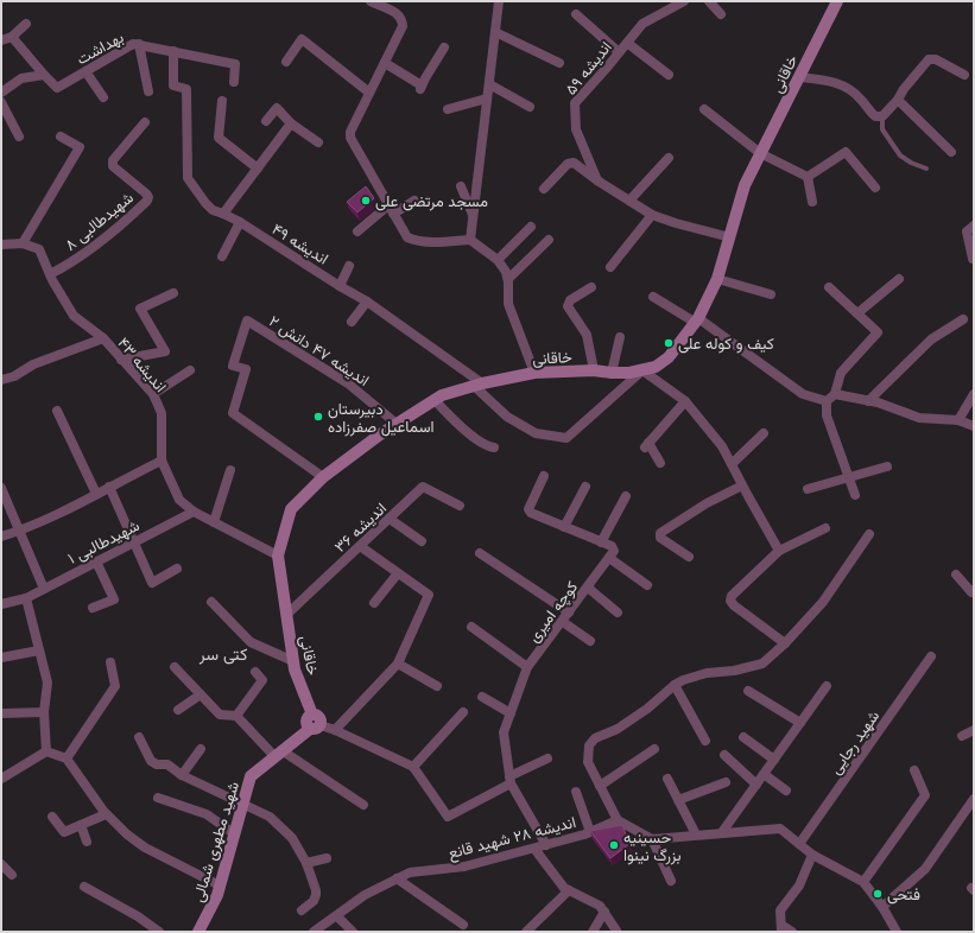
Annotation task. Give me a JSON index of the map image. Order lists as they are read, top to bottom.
{
  "streets": {
    "main road": ["خاقانی", "شهید مطهری شمالی"],
    "street": [
      "بهداشت",
      "اندیشه ۵۹",
      "شهیدطالبی ۸",
      "اندیشه ۴۹",
      "اندیشه ۴۷ دانش ۲",
      "اندیشه ۴۳",
      "اندیشه ۳۶",
      "شهیدطالبی ۱",
      "کوچه امیری",
      "شهید رجایی",
      "اندیشه ۲۸ شهید قانع"
    ]
  },
  "crossings": [
    ["بهداشت", "اندیشه ۴۹"],
    ["خاقانی", "اندیشه ۴۹"],
    ["خاقانی", "اندیشه ۴۷ دانش ۲"],
    ["خاقانی", "اندیشه ۴۳"],
    ["خاقانی", "اندیشه ۳۶"],
    ["خاقانی", "شهید مطهری شمالی"],
    ["شهیدطالبی ۸", "اندیشه ۴۳"],
    ["اندیشه ۴۳", "شهیدطالبی ۱"]
  ],
  "districts": ["کتی سر"],
  "places": [
    "مسجد مرتضی علی",
    "کیف و کوله علی",
    "دبیرستان اسماعیل صفرزاده",
    "حسینیه بزرگ نینوا",
    "فتحی"
  ]
}
